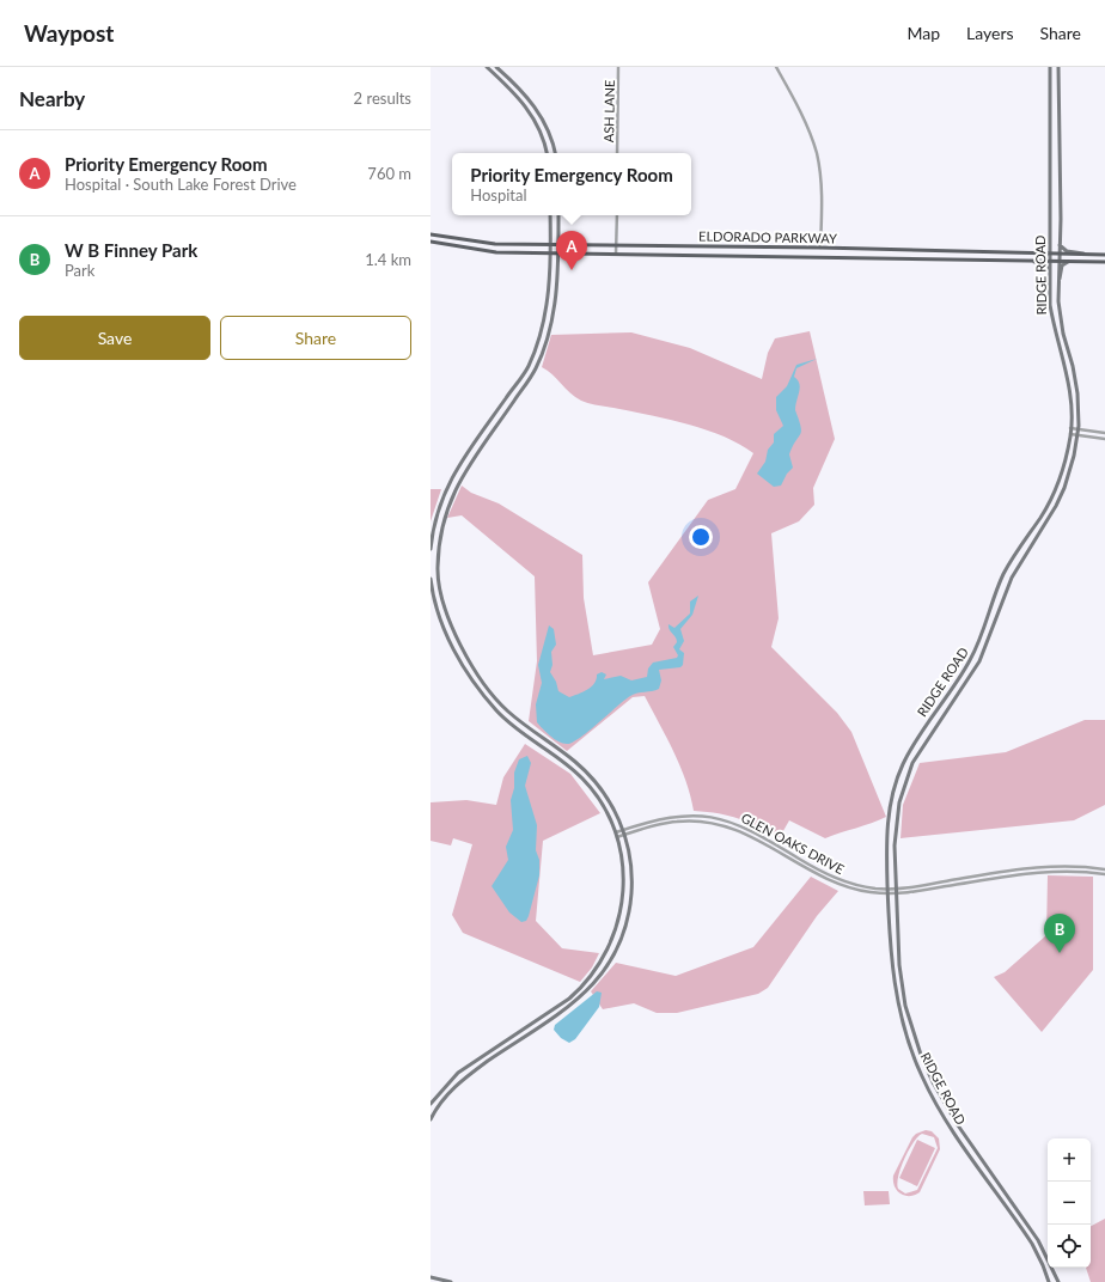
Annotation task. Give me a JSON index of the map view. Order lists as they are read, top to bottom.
{
  "streets": {
    "main road": ["ELDORADO PARKWAY", "RIDGE ROAD"],
    "street": ["ASH LANE", "GLEN OAKS DRIVE"]
  },
  "crossings": [
    ["ELDORADO PARKWAY", "RIDGE ROAD"],
    ["RIDGE ROAD", "GLEN OAKS DRIVE"]
  ],
  "page": {
    "header": "Waypost",
    "nav": ["Map", "Layers", "Share"],
    "heading": ["Nearby", "2 results"],
    "list": [
      {
        "mark": "A",
        "name": "Priority Emergency Room",
        "note": "Hospital · South Lake Forest Drive",
        "value": "760 m"
      },
      {
        "mark": "B",
        "name": "W B Finney Park",
        "note": "Park",
        "value": "1.4 km"
      }
    ],
    "popup": ["Priority Emergency Room", "Hospital"],
    "pins": ["A", "B"],
    "buttons": ["Save", "Share"],
    "map_buttons": ["+", "−"]
  }
}
